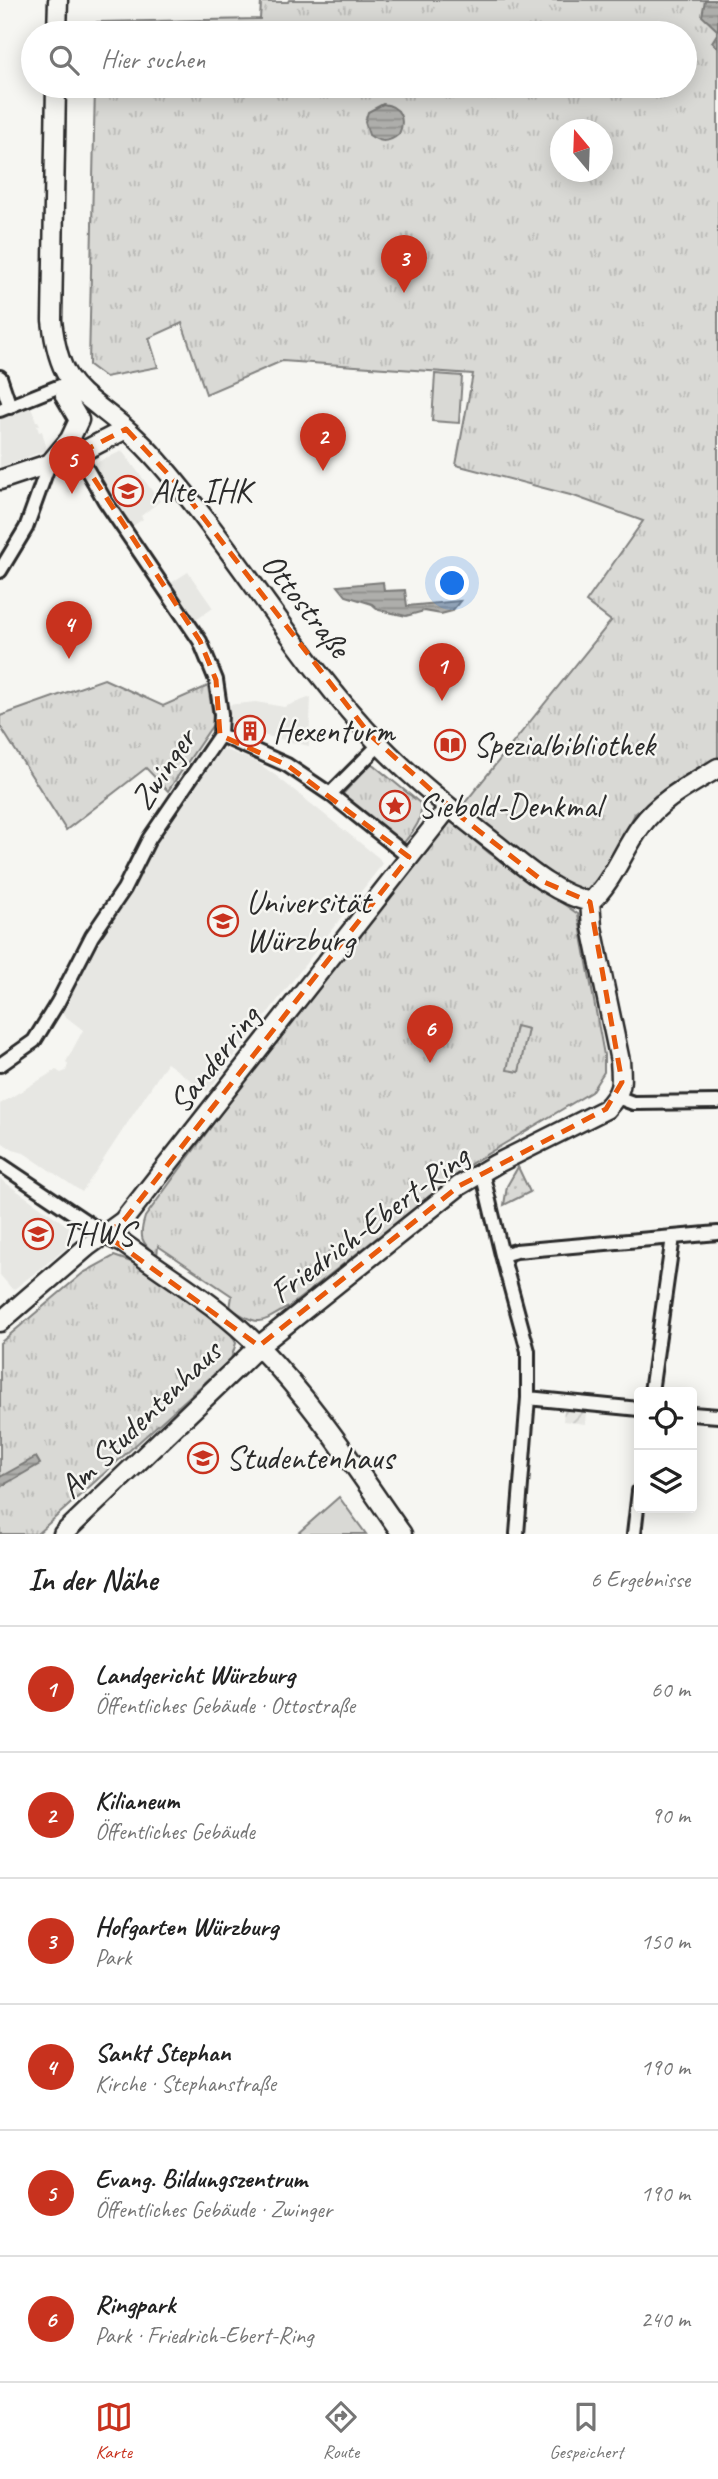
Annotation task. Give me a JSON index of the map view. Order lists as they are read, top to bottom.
{
  "streets": {
    "street": [
      "Ottostraße",
      "Zwinger",
      "Sanderring",
      "Friedrich-Ebert-Ring",
      "Am Studentenhaus"
    ]
  },
  "crossings": [
    ["Ottostraße", "Sanderring"],
    ["Friedrich-Ebert-Ring", "Am Studentenhaus"]
  ],
  "places": {
    "school or university": [
      "Alte IHK",
      "Universität Würzburg",
      "THWS",
      "Studentenhaus"
    ],
    "building": ["Hexenturm"],
    "library": ["Spezialbibliothek"],
    "place": ["Siebold-Denkmal"]
  },
  "north": "top",
  "page": {
    "search": "Hier suchen",
    "pins": [
      "3",
      "2",
      "5",
      "4",
      "1",
      "6"
    ],
    "heading": ["In der Nähe", "6 Ergebnisse"],
    "list": [
      {
        "mark": "1",
        "name": "Landgericht Würzburg",
        "note": "Öffentliches Gebäude · Ottostraße",
        "value": "60 m"
      },
      {
        "mark": "2",
        "name": "Kilianeum",
        "note": "Öffentliches Gebäude",
        "value": "90 m"
      },
      {
        "mark": "3",
        "name": "Hofgarten Würzburg",
        "note": "Park",
        "value": "150 m"
      },
      {
        "mark": "4",
        "name": "Sankt Stephan",
        "note": "Kirche · Stephanstraße",
        "value": "190 m"
      },
      {
        "mark": "5",
        "name": "Evang. Bildungszentrum",
        "note": "Öffentliches Gebäude · Zwinger",
        "value": "190 m"
      },
      {
        "mark": "6",
        "name": "Ringpark",
        "note": "Park · Friedrich-Ebert-Ring",
        "value": "240 m"
      }
    ],
    "nav": ["Karte", "Route", "Gespeichert"]
  }
}
